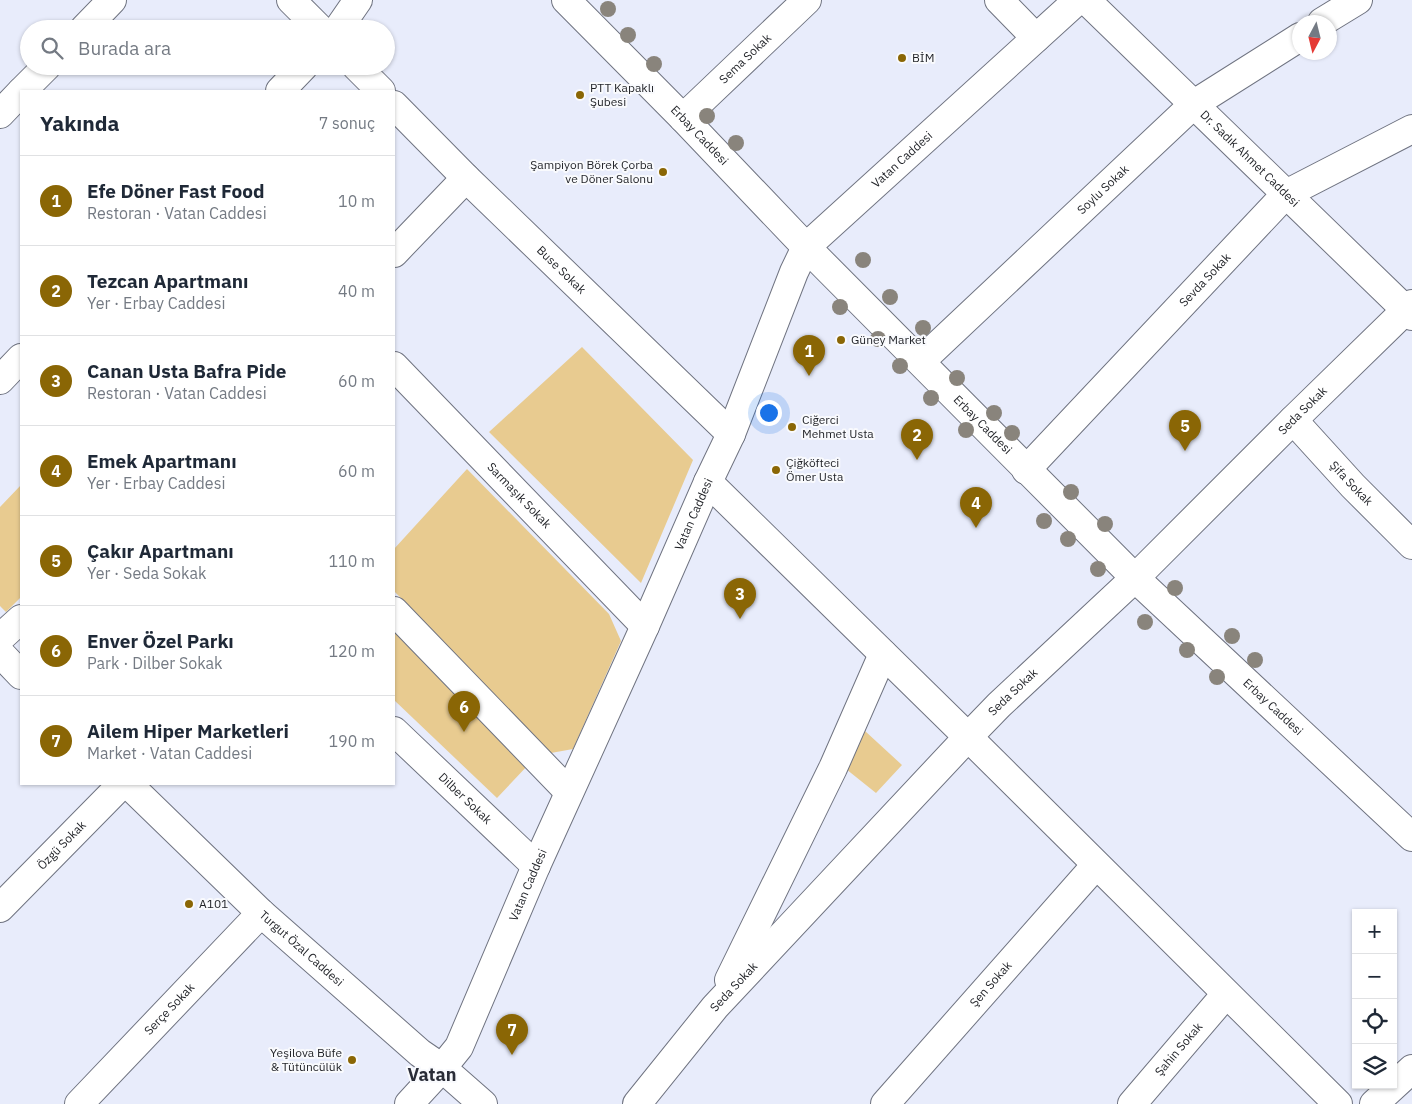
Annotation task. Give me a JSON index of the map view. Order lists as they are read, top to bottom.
{
  "streets": {
    "street": [
      "Sema Sokak",
      "Erbay Caddesi",
      "Dr. Sadık Ahmet Caddesi",
      "Vatan Caddesi",
      "Soylu Sokak",
      "Buse Sokak",
      "Sevda Sokak",
      "Seda Sokak",
      "Şifa Sokak",
      "Sarmaşık Sokak",
      "Dilber Sokak",
      "Özgü Sokak",
      "Turgut Özal Caddesi",
      "Şen Sokak",
      "Serçe Sokak",
      "Şahin Sokak"
    ]
  },
  "crossings": [
    ["Sema Sokak", "Erbay Caddesi"],
    ["Erbay Caddesi", "Vatan Caddesi"],
    ["Erbay Caddesi", "Soylu Sokak"],
    ["Erbay Caddesi", "Sevda Sokak"],
    ["Erbay Caddesi", "Seda Sokak"],
    ["Dr. Sadık Ahmet Caddesi", "Soylu Sokak"],
    ["Dr. Sadık Ahmet Caddesi", "Sevda Sokak"],
    ["Dr. Sadık Ahmet Caddesi", "Seda Sokak"],
    ["Vatan Caddesi", "Buse Sokak"],
    ["Vatan Caddesi", "Sarmaşık Sokak"],
    ["Vatan Caddesi", "Dilber Sokak"],
    ["Vatan Caddesi", "Turgut Özal Caddesi"],
    ["Seda Sokak", "Şifa Sokak"],
    ["Turgut Özal Caddesi", "Serçe Sokak"]
  ],
  "districts": ["Vatan"],
  "places": [
    "BİM",
    "PTT Kapaklı Şubesi",
    "Şampiyon Börek Çorba ve Döner Salonu",
    "Güney Market",
    "Ciğerci Mehmet Usta",
    "Çiğköfteci Ömer Usta",
    "A101",
    "Yeşilova Büfe & Tütüncülük"
  ],
  "north": "bottom",
  "page": {
    "search": "Burada ara",
    "heading": ["Yakında", "7 sonuç"],
    "list": [
      {
        "mark": "1",
        "name": "Efe Döner Fast Food",
        "note": "Restoran · Vatan Caddesi",
        "value": "10 m"
      },
      {
        "mark": "2",
        "name": "Tezcan Apartmanı",
        "note": "Yer · Erbay Caddesi",
        "value": "40 m"
      },
      {
        "mark": "3",
        "name": "Canan Usta Bafra Pide",
        "note": "Restoran · Vatan Caddesi",
        "value": "60 m"
      },
      {
        "mark": "4",
        "name": "Emek Apartmanı",
        "note": "Yer · Erbay Caddesi",
        "value": "60 m"
      },
      {
        "mark": "5",
        "name": "Çakır Apartmanı",
        "note": "Yer · Seda Sokak",
        "value": "110 m"
      },
      {
        "mark": "6",
        "name": "Enver Özel Parkı",
        "note": "Park · Dilber Sokak",
        "value": "120 m"
      },
      {
        "mark": "7",
        "name": "Ailem Hiper Marketleri",
        "note": "Market · Vatan Caddesi",
        "value": "190 m"
      }
    ],
    "pins": [
      "1",
      "5",
      "2",
      "4",
      "3",
      "6",
      "7"
    ],
    "map_buttons": ["+", "−"]
  }
}
